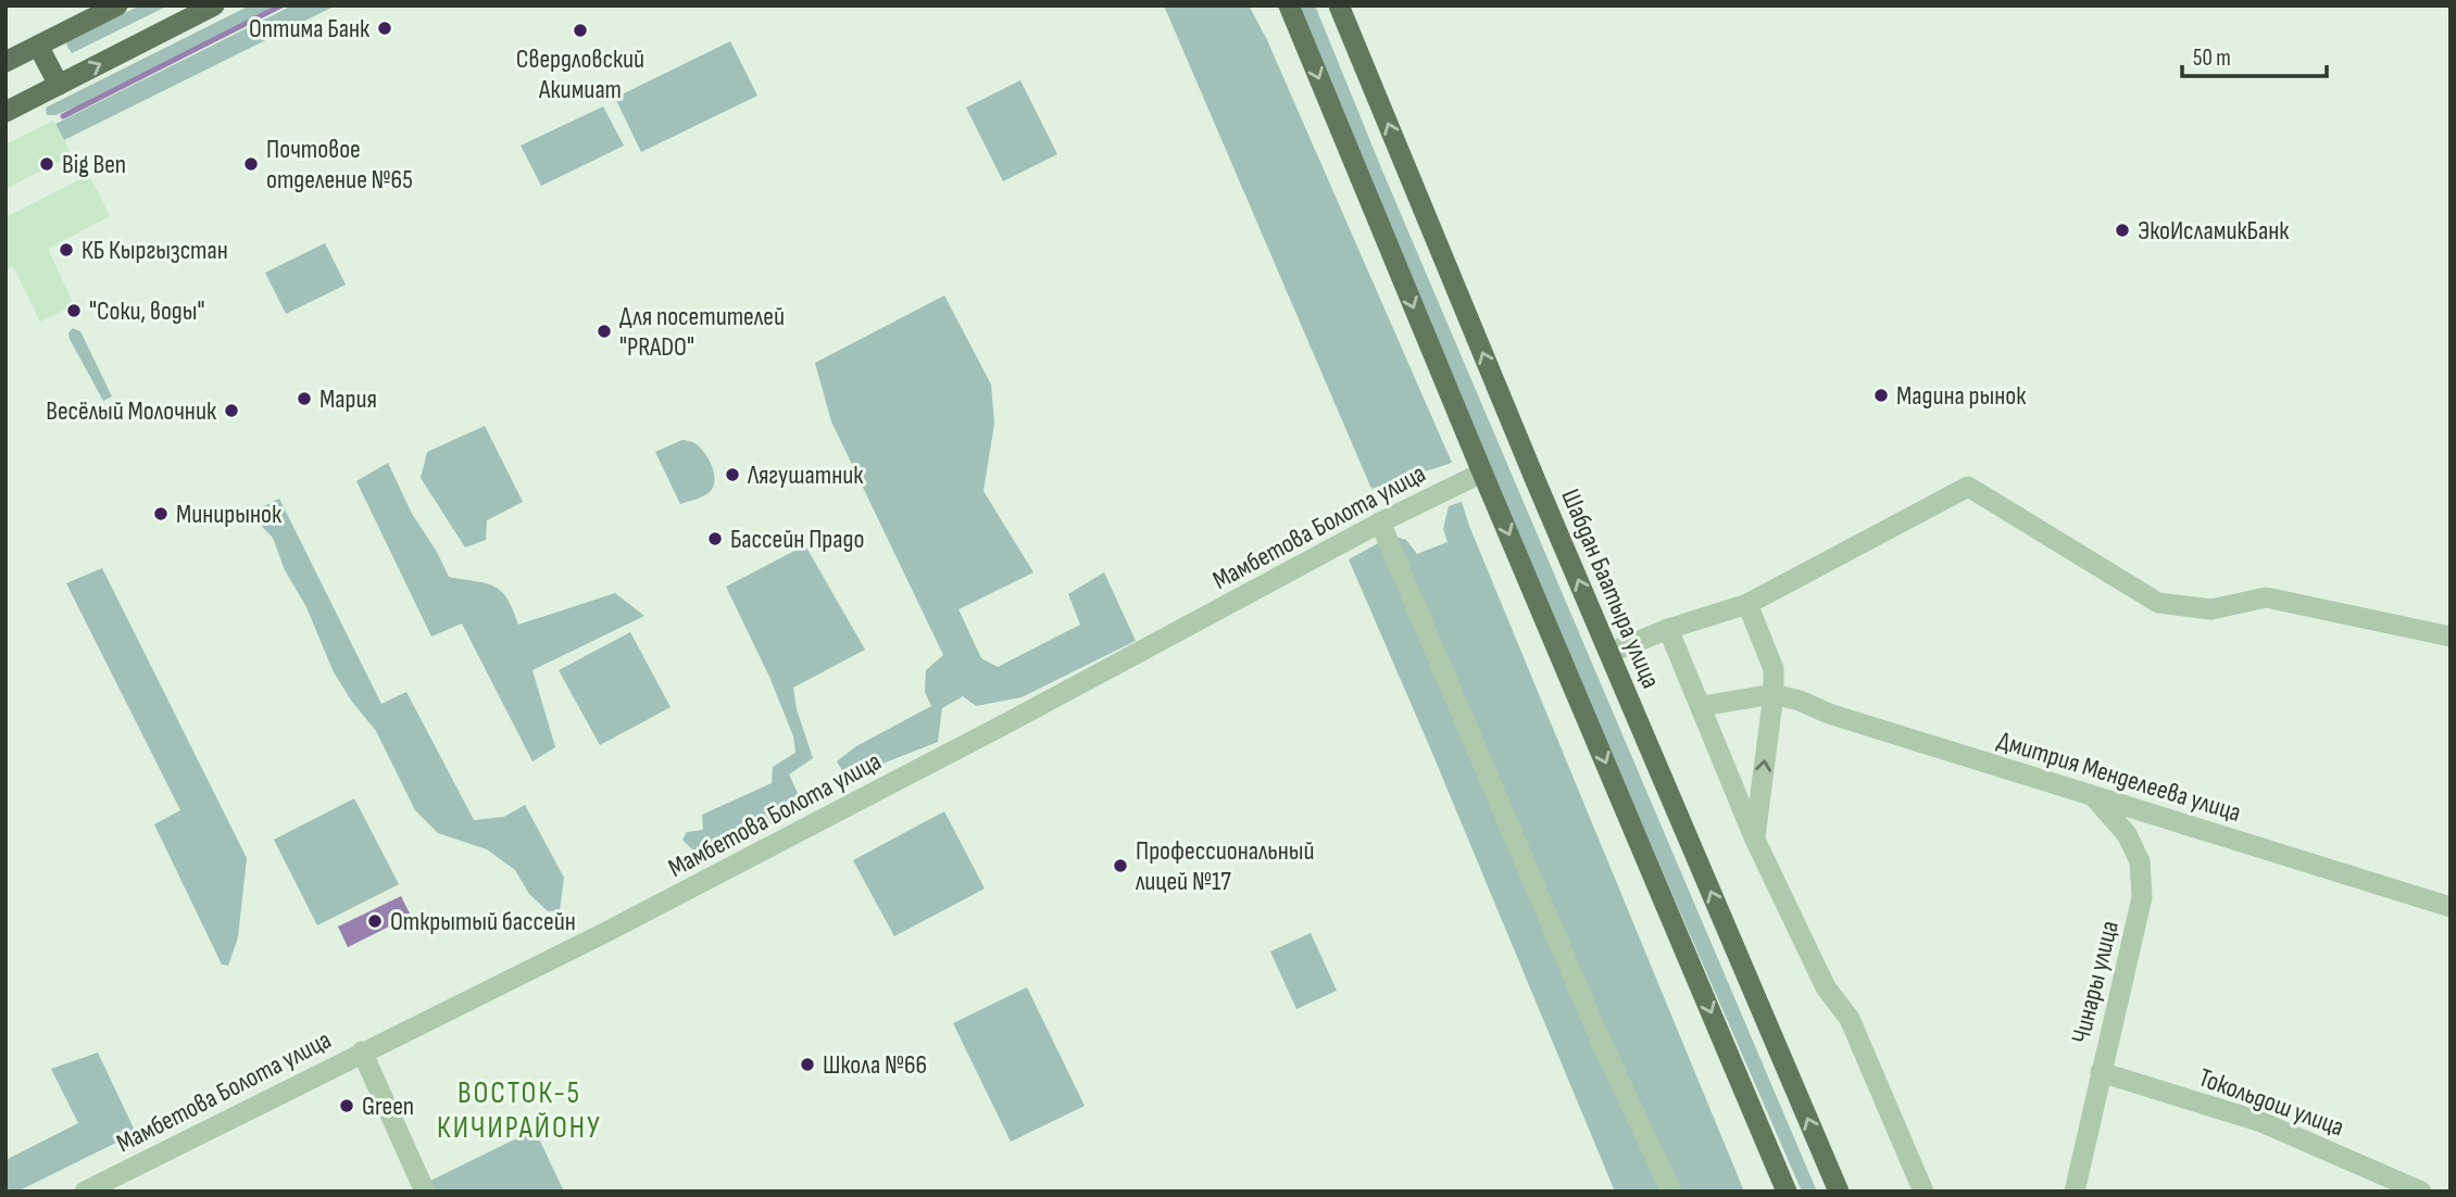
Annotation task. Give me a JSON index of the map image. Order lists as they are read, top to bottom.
{
  "streets": {
    "main road": ["Шабдан Баатыра улица"],
    "street": [
      "Мамбетова Болота улица",
      "Дмитрия Менделеева улица",
      "Чинары улица",
      "Токольдош улица"
    ]
  },
  "crossings": [
    ["Дмитрия Менделеева улица", "Чинары улица"],
    ["Чинары улица", "Токольдош улица"]
  ],
  "districts": ["ВОСТОК-5 КИЧИРАЙОНУ"],
  "places": [
    "Оптима Банк",
    "Свердловский Акимиат",
    "Big Ben",
    "Почтовое отделение №65",
    "ЭкоИсламикБанк",
    "КБ Кыргызстан",
    "\"Соки, воды\"",
    "Для посетителей \"PRADO\"",
    "Мадина рынок",
    "Мария",
    "Весёлый Молочник",
    "Лягушатник",
    "Минирынок",
    "Бассейн Прадо",
    "Профессиональный лицей №17",
    "Открытый бассейн",
    "Школа №66",
    "Green"
  ],
  "scale_bar": "50 m"
}
